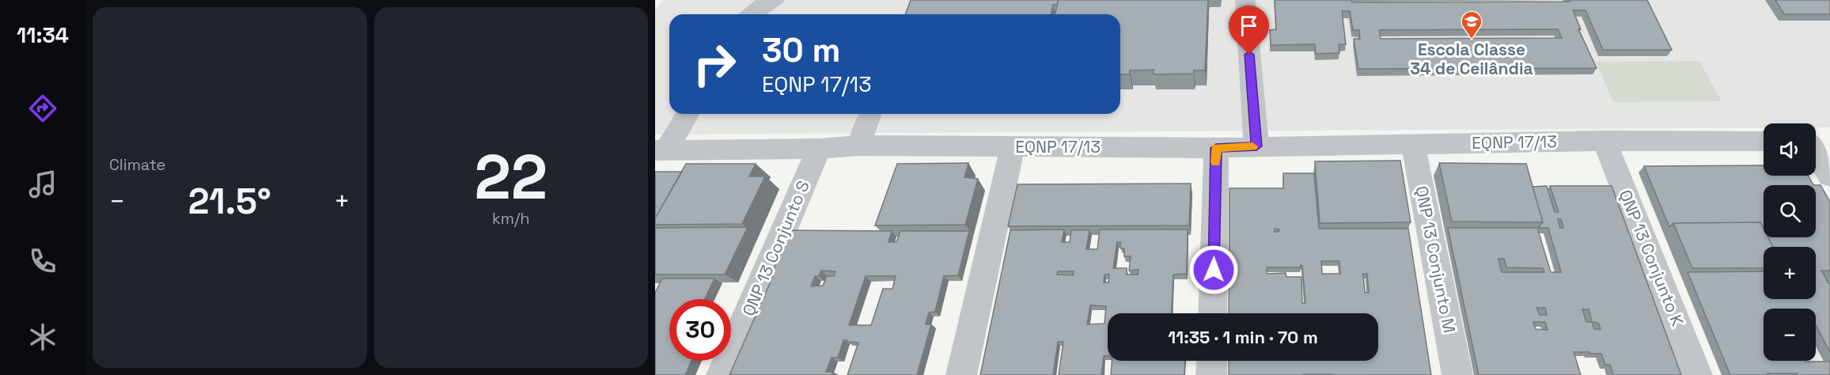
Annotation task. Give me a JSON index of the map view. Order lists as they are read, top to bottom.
{
  "streets": {
    "street": [
      "EQNP 17/13",
      "QNP 13 Conjunto S",
      "QNP 13 Conjunto K",
      "QNP 13 Conjunto M"
    ]
  },
  "crossings": [
    ["EQNP 17/13", "QNP 13 Conjunto S"],
    ["EQNP 17/13", "QNP 13 Conjunto K"],
    ["EQNP 17/13", "QNP 13 Conjunto M"]
  ],
  "places": {
    "school or university": ["Escola Classe 34 de Ceilândia"]
  },
  "page": {
    "tabs": "11:34",
    "tile": [
      "Climate",
      ["22", "km/h"]
    ],
    "turn": ["30 m", "EQNP 17/13"],
    "map_buttons": ["+", "−"],
    "heat": ["−", "21.5°", "+"],
    "limit": "30",
    "trip": "11:35 · 1 min · 70 m"
  }
}
